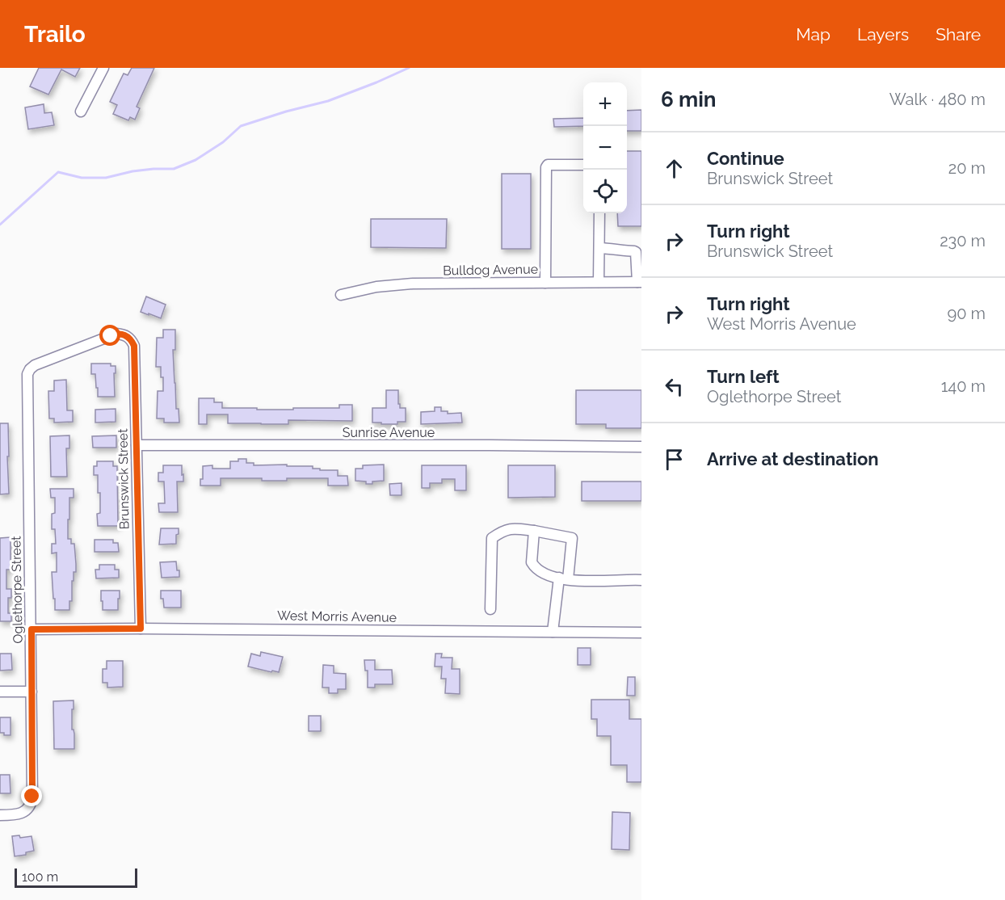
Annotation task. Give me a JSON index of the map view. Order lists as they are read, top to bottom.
{
  "streets": {
    "street": [
      "Bulldog Avenue",
      "Sunrise Avenue",
      "Brunswick Street",
      "Oglethorpe Street",
      "West Morris Avenue"
    ]
  },
  "crossings": [
    ["Sunrise Avenue", "Brunswick Street"],
    ["Brunswick Street", "Oglethorpe Street"],
    ["Brunswick Street", "West Morris Avenue"],
    ["Oglethorpe Street", "West Morris Avenue"]
  ],
  "scale_bar": "100 m",
  "page": {
    "header": "Trailo",
    "nav": ["Map", "Layers", "Share"],
    "heading": ["6 min", "Walk · 480 m"],
    "map_buttons": ["+", "−"],
    "list": [
      ["Continue", "Brunswick Street", "20 m"],
      ["Turn right", "Brunswick Street", "230 m"],
      ["Turn right", "West Morris Avenue", "90 m"],
      ["Turn left", "Oglethorpe Street", "140 m"],
      "Arrive at destination"
    ],
    "scale": "100 m"
  }
}
